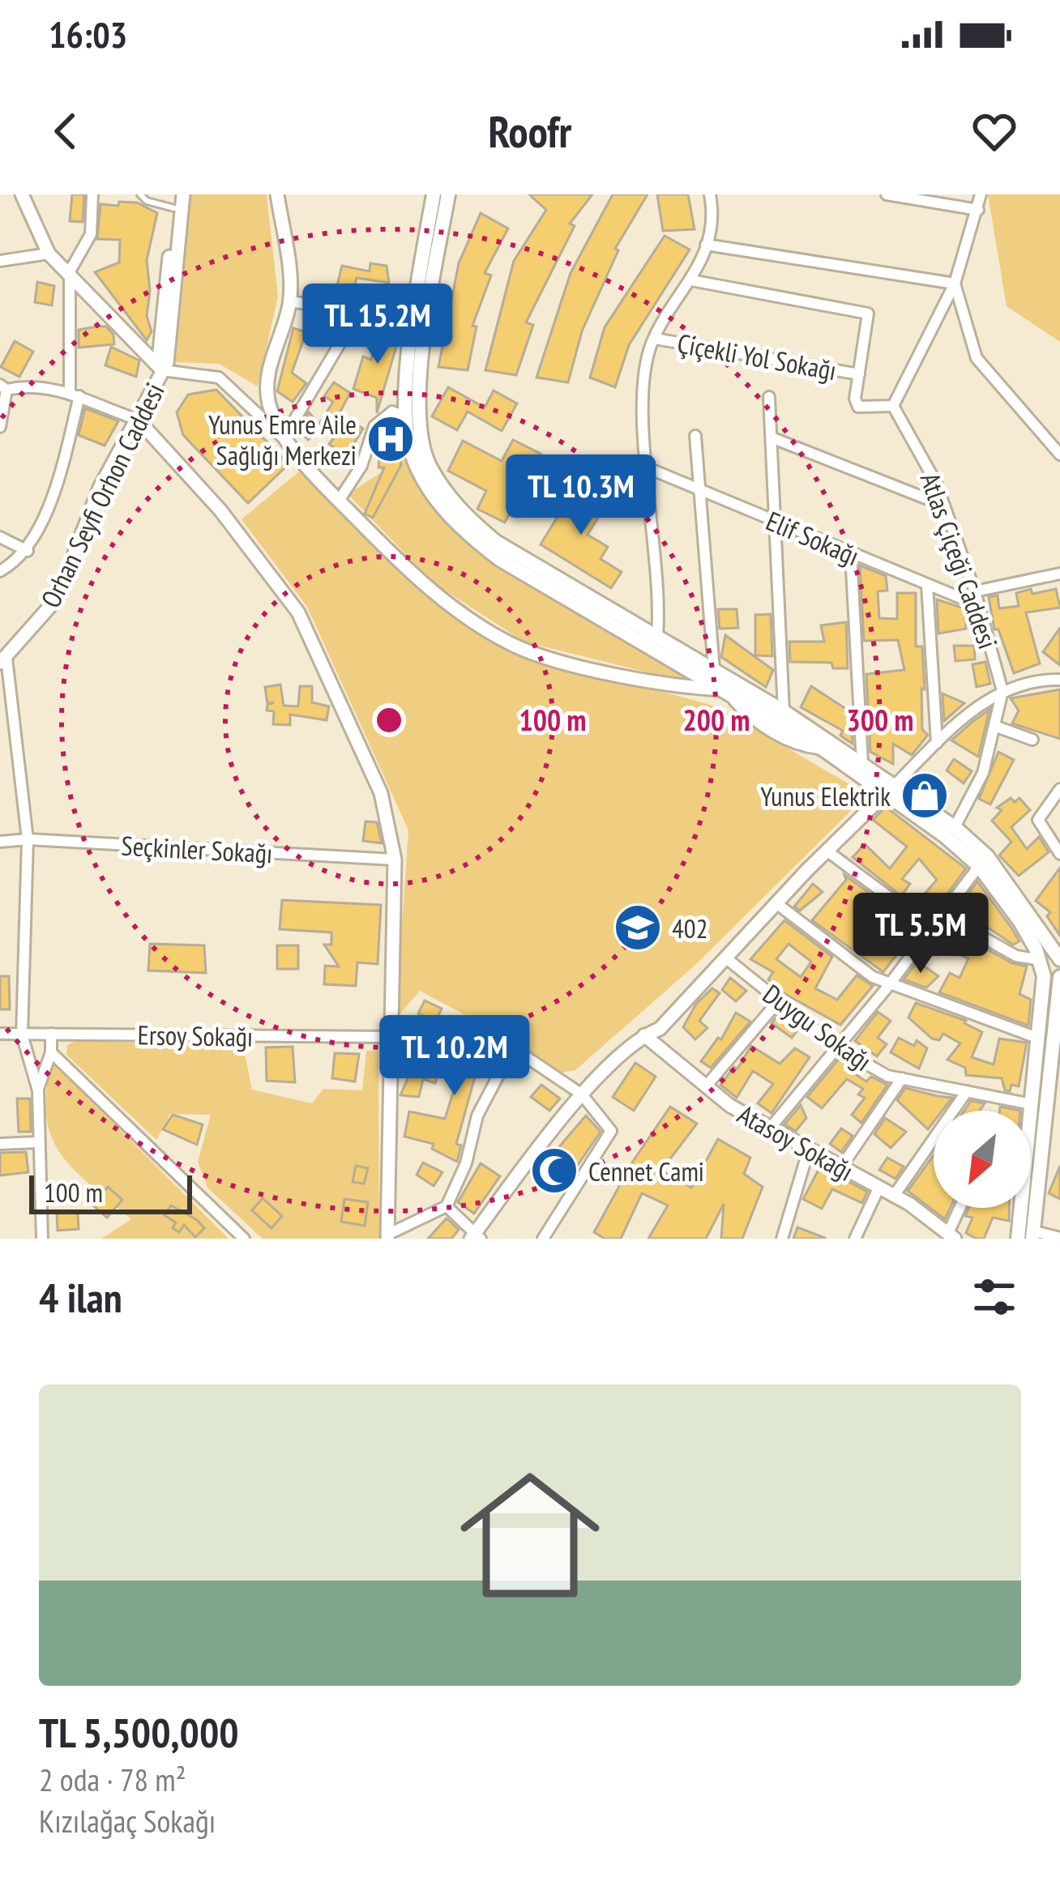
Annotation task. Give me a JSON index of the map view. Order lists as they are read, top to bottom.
{
  "streets": {
    "street": [
      "Çiçekli Yol Sokağı",
      "Orhan Seyfi Orhon Caddesi",
      "Elif Sokağı",
      "Atlas Çiçeği Caddesi",
      "Seçkinler Sokağı",
      "Duygu Sokağı",
      "Ersoy Sokağı",
      "Atasoy Sokağı"
    ]
  },
  "crossings": [
    ["Elif Sokağı", "Atlas Çiçeği Caddesi"]
  ],
  "places": {
    "hospital": ["Yunus Emre Aile Sağlığı Merkezi"],
    "shop": ["Yunus Elektrik"],
    "school or university": ["402"],
    "mosque": ["Cennet Cami"]
  },
  "scale_bar": "100 m",
  "north": "bottom left",
  "page": {
    "status": "16:03",
    "header": "Roofr",
    "price": [
      "TL 15.2M",
      "TL 10.3M",
      "TL 5.5M",
      "TL 10.2M"
    ],
    "scale": "100 m",
    "heading": "4 ilan",
    "list": [
      {
        "name": "TL 5,500,000",
        "note": "2 oda · 78 m² · Kızılağaç Sokağı"
      }
    ]
  },
  "rings": ["100 m", "200 m", "300 m"]
}
